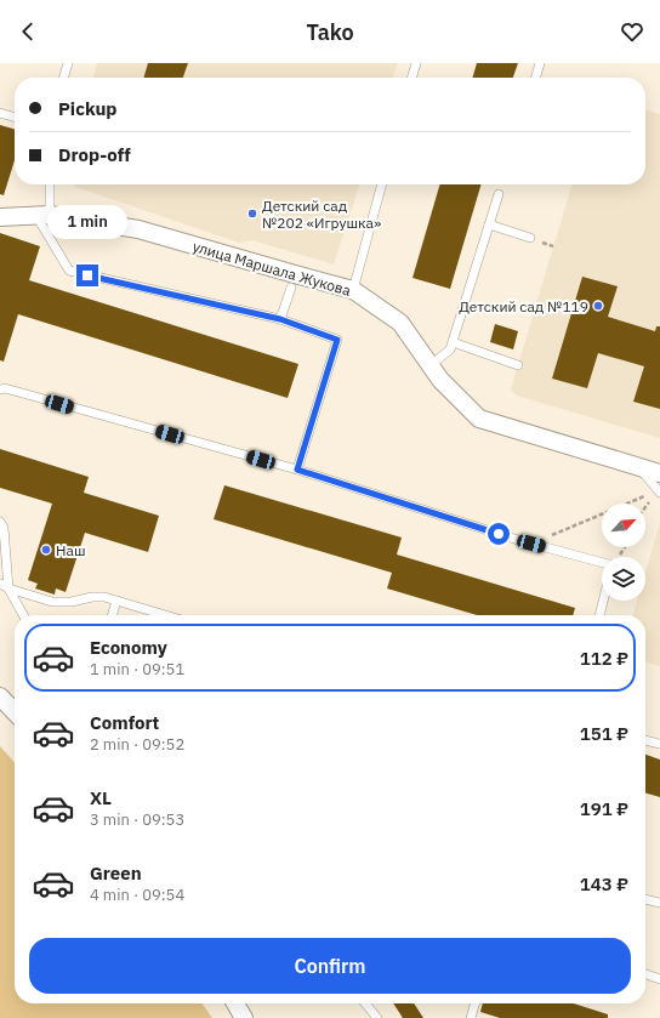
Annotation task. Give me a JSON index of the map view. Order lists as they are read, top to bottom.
{
  "streets": {
    "street": ["улица Маршала Жукова"]
  },
  "places": ["Детский сад №202 «Игрушка»", "Детский сад №119", "Наш"],
  "north": "top right",
  "page": {
    "header": "Tako",
    "banner": ["Pickup", "Drop-off"],
    "bubble": "1 min",
    "list": [
      {
        "name": "Economy",
        "note": "1 min · 09:51",
        "value": "112 ₽"
      },
      {
        "name": "Comfort",
        "note": "2 min · 09:52",
        "value": "151 ₽"
      },
      {
        "name": "XL",
        "note": "3 min · 09:53",
        "value": "191 ₽"
      },
      {
        "name": "Green",
        "note": "4 min · 09:54",
        "value": "143 ₽"
      }
    ],
    "buttons": "Confirm"
  }
}
